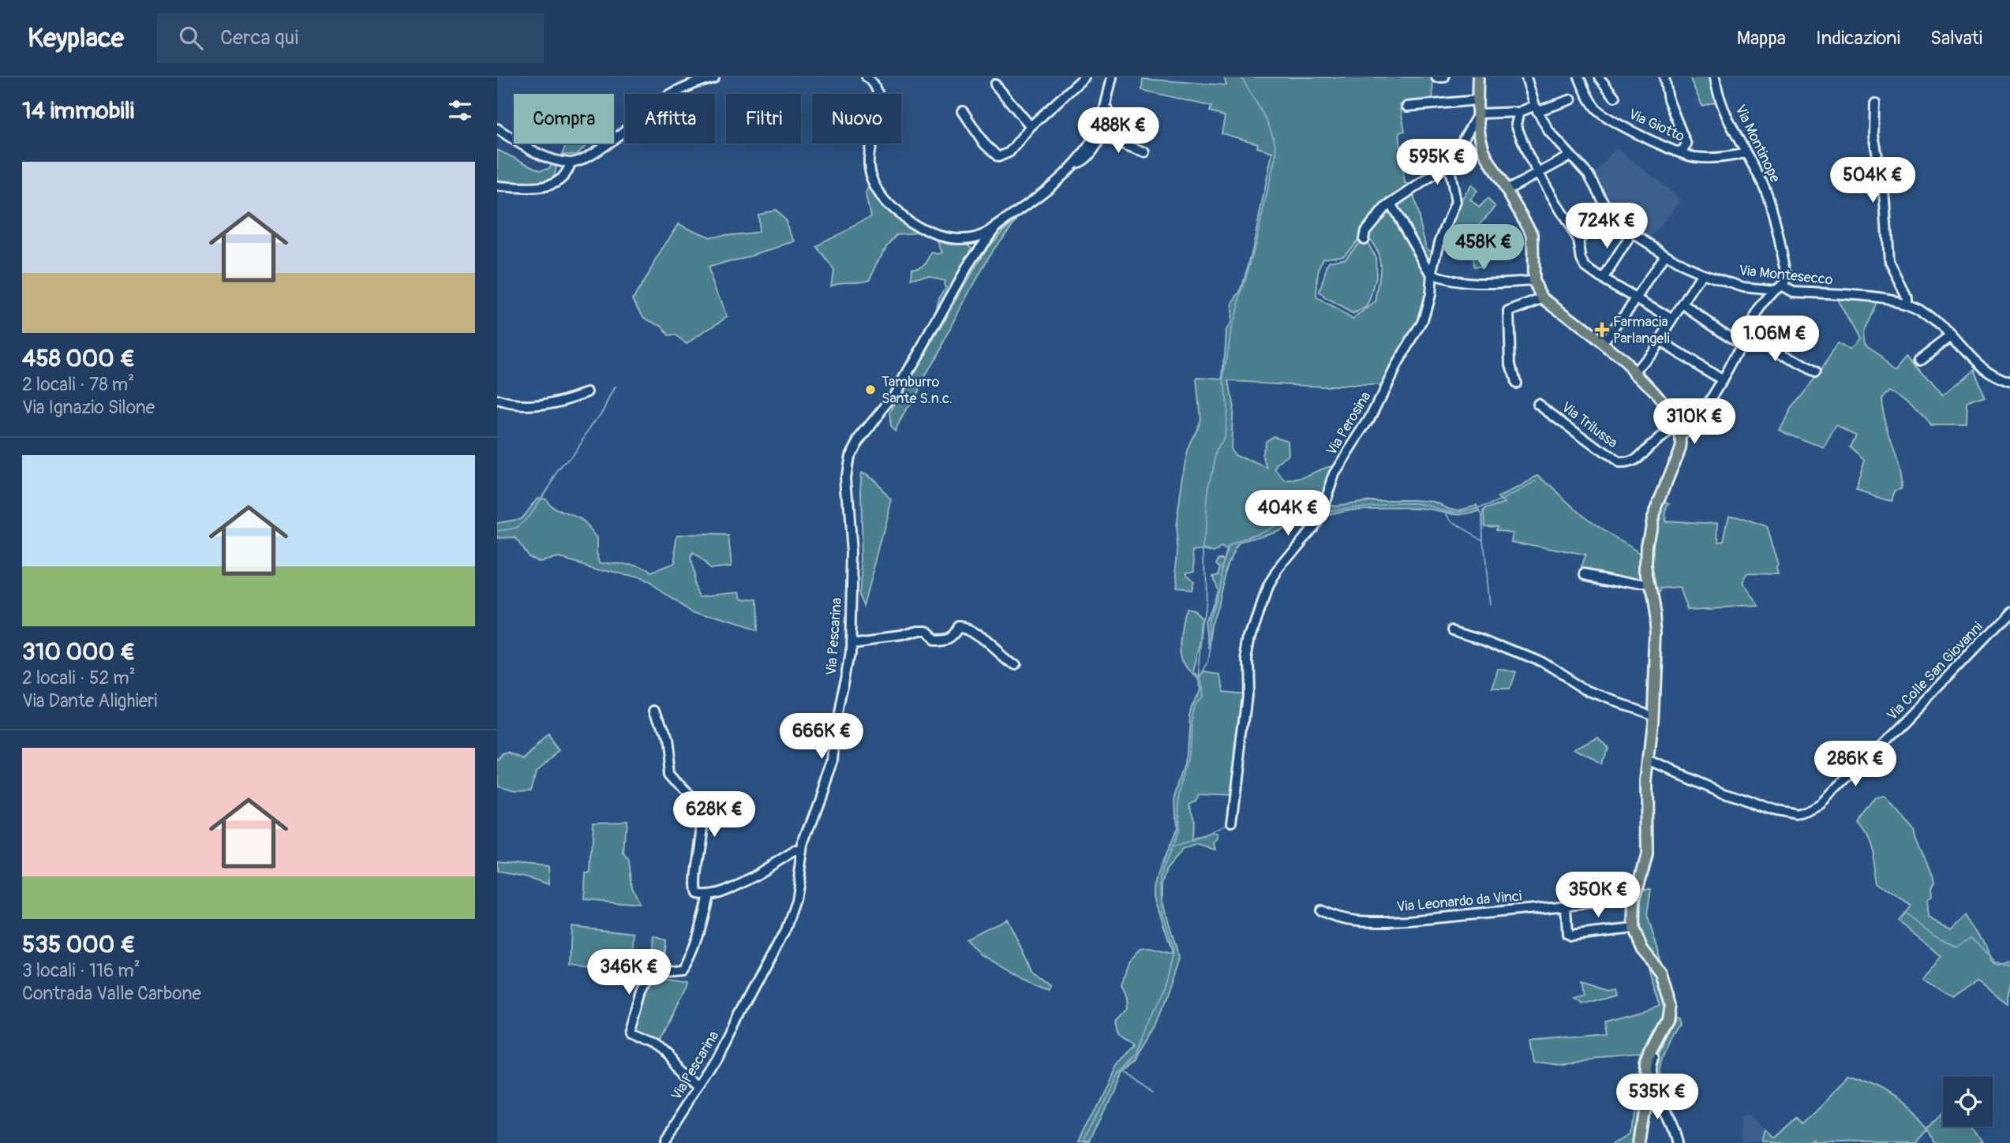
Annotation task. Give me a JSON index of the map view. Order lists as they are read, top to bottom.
{
  "streets": {
    "street": [
      "Via Giotto",
      "Via Montinope",
      "Via Montesecco",
      "Via Perosina",
      "Via Trilussa",
      "Via Pescarina",
      "Via Colle San Giovanni",
      "Via Leonardo da Vinci"
    ]
  },
  "crossings": [
    ["Via Giotto", "Via Montinope"],
    ["Via Montinope", "Via Montesecco"],
    ["Via Montinope", "Via Trilussa"],
    ["Via Montesecco", "Via Trilussa"]
  ],
  "places": {
    "health": ["Farmacia Parlangeli"],
    "other": ["Tamburro Sante S.n.c."]
  },
  "page": {
    "header": "Keyplace",
    "search": "Cerca qui",
    "nav": ["Mappa", "Indicazioni", "Salvati"],
    "heading": "14 immobili",
    "chip": [
      "Compra",
      "Affitta",
      "Filtri",
      "Nuovo"
    ],
    "price": [
      "488K €",
      "595K €",
      "504K €",
      "724K €",
      "458K €",
      "1.06M €",
      "310K €",
      "404K €",
      "666K €",
      "286K €",
      "628K €",
      "350K €",
      "346K €",
      "535K €"
    ],
    "list": [
      {
        "name": "458 000 €",
        "note": "2 locali · 78 m² · Via Ignazio Silone"
      },
      {
        "name": "310 000 €",
        "note": "2 locali · 52 m² · Via Dante Alighieri"
      },
      {
        "name": "535 000 €",
        "note": "3 locali · 116 m² · Contrada Valle Carbone"
      }
    ]
  }
}
